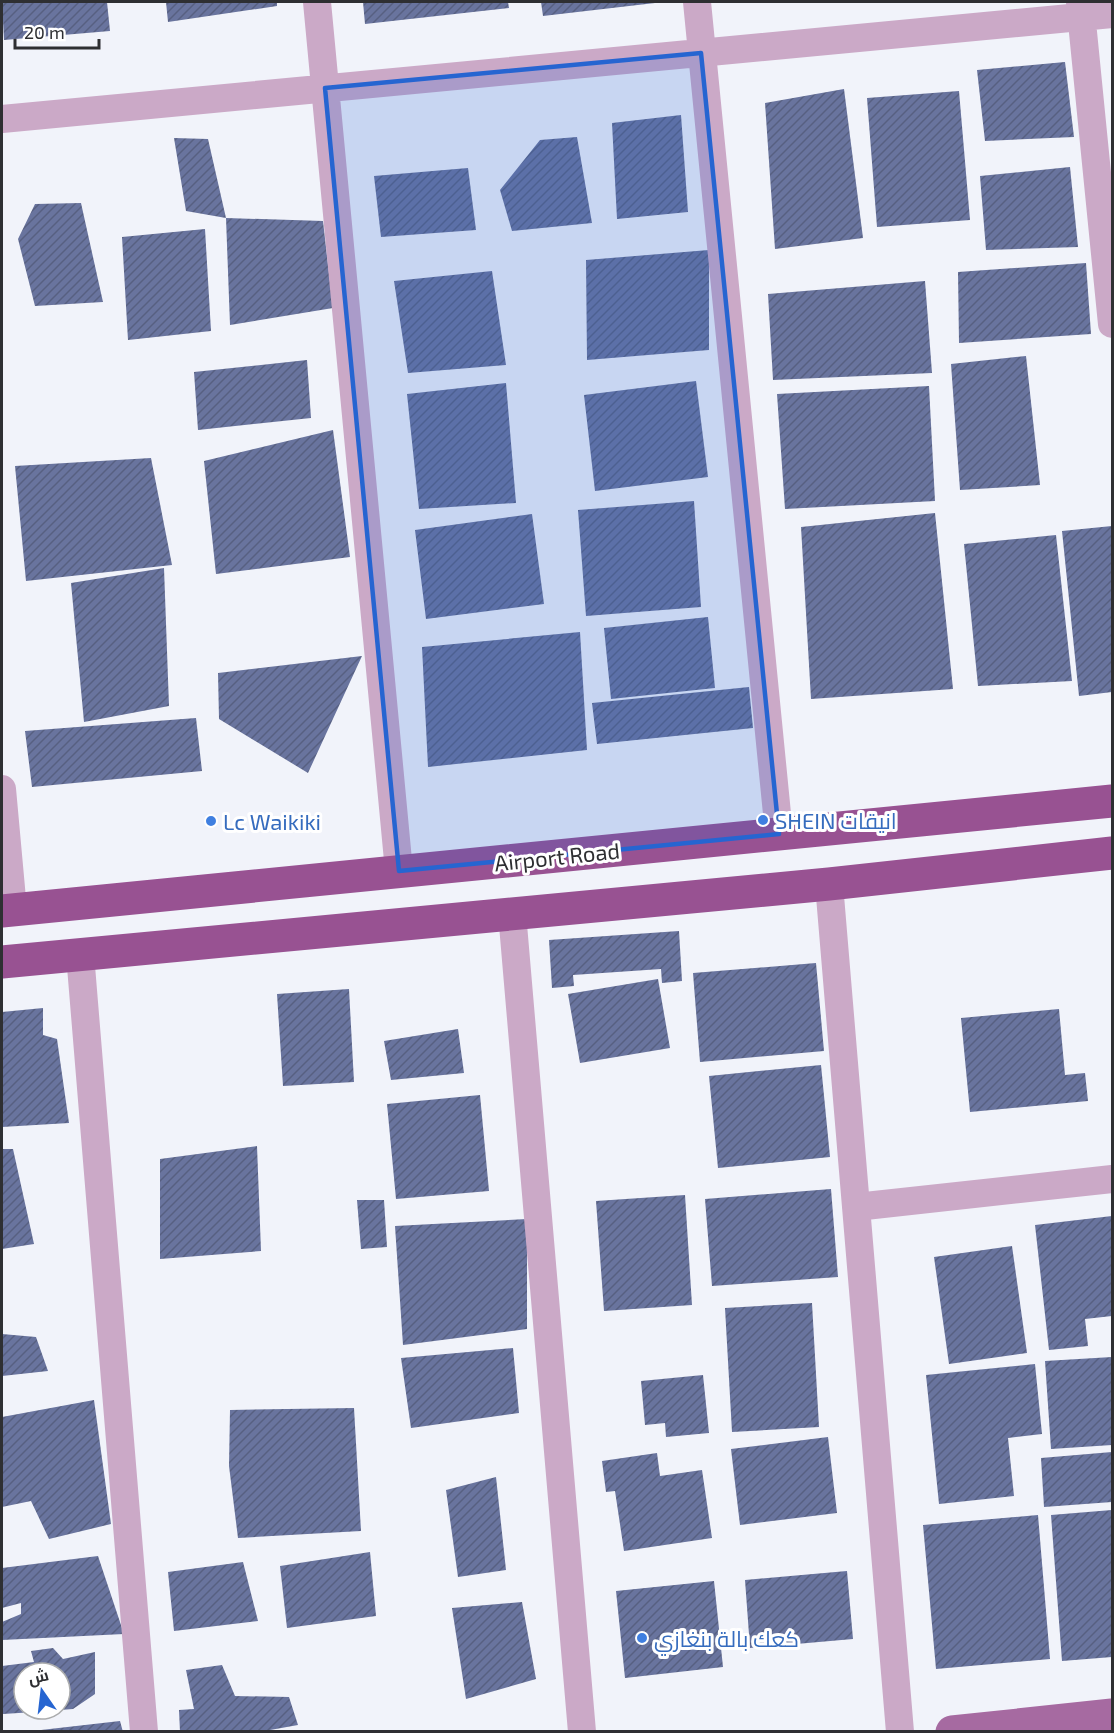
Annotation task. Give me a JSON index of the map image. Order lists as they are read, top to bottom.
{
  "streets": {
    "highway": ["Airport Road"]
  },
  "places": ["SHEIN انيقات", "Lc Waikiki", "كعك بالة بنغازي"],
  "scale_bar": "20 m",
  "north": "top"
}
